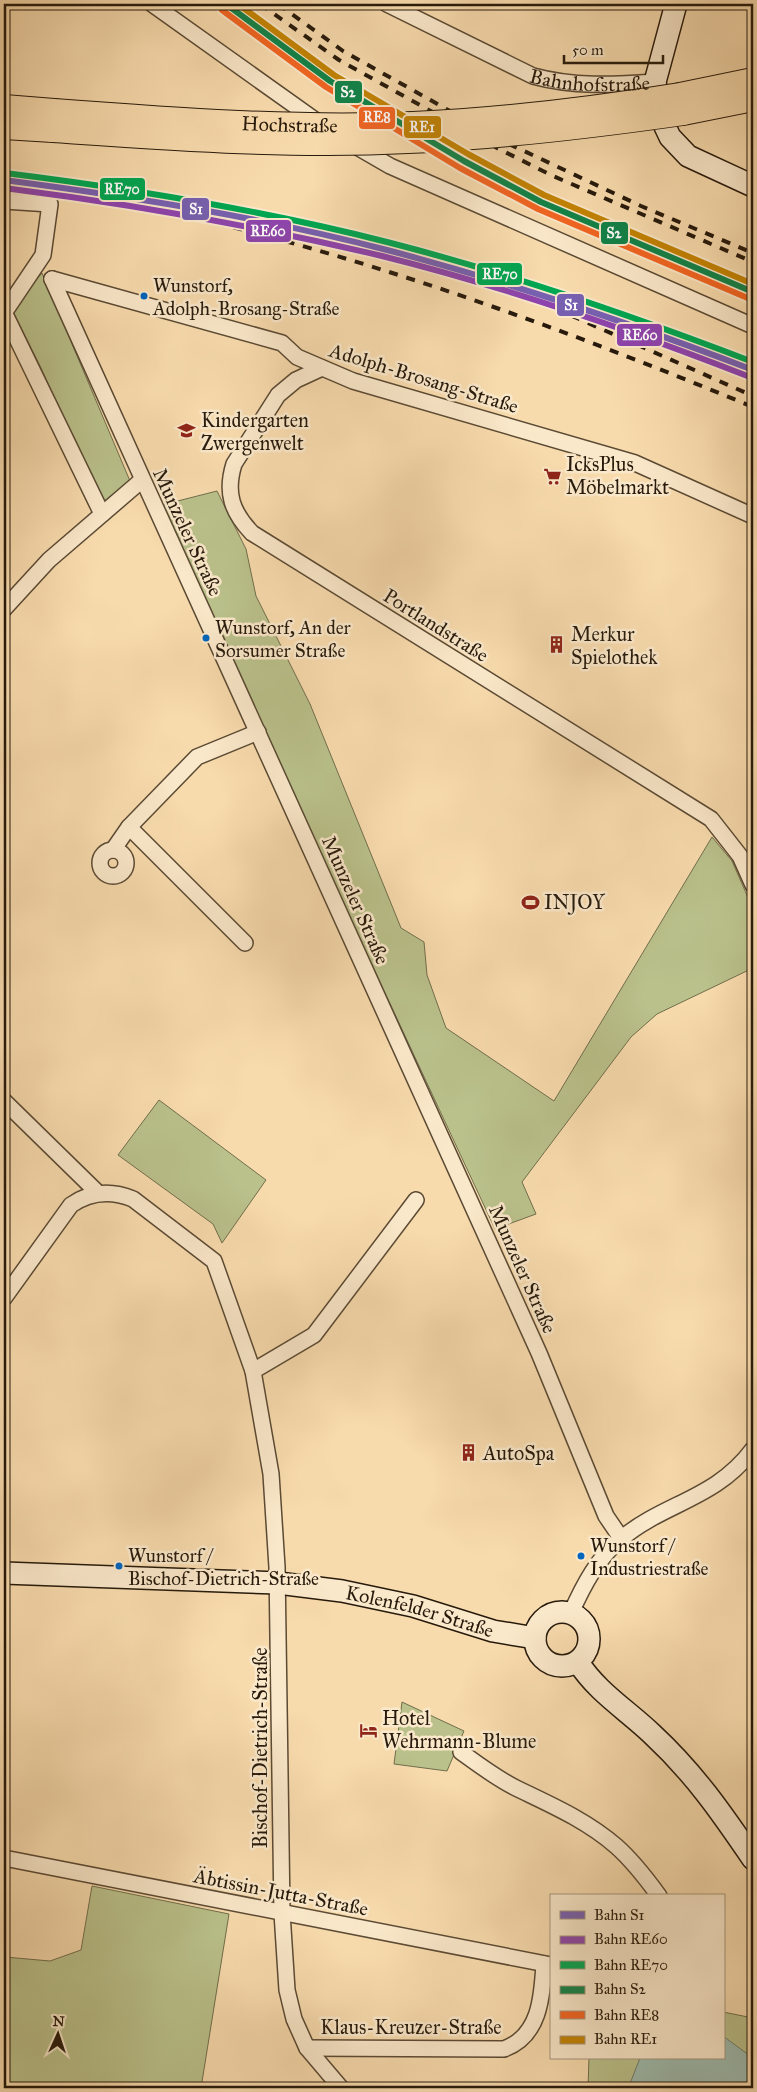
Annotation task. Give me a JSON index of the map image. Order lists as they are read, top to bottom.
{
  "streets": {
    "main road": ["Bahnhofstraße", "Hochstraße", "Kolenfelder Straße"],
    "street": [
      "Adolph-Brosang-Straße",
      "Munzeler Straße",
      "Portlandstraße",
      "Bischof-Dietrich-Straße",
      "Äbtissin-Jutta-Straße",
      "Klaus-Kreuzer-Straße"
    ]
  },
  "crossings": [
    ["Adolph-Brosang-Straße", "Munzeler Straße"],
    ["Adolph-Brosang-Straße", "Portlandstraße"],
    ["Kolenfelder Straße", "Bischof-Dietrich-Straße"],
    ["Bischof-Dietrich-Straße", "Äbtissin-Jutta-Straße"],
    ["Bischof-Dietrich-Straße", "Klaus-Kreuzer-Straße"],
    ["Äbtissin-Jutta-Straße", "Klaus-Kreuzer-Straße"]
  ],
  "places": {
    "other": [
      "Wunstorf, Adolph-Brosang-Straße",
      "Wunstorf, An der Sorsumer Straße",
      "Wunstorf / Industriestraße",
      "Wunstorf / Bischof-Dietrich-Straße"
    ],
    "school or university": ["Kindergarten Zwergenwelt"],
    "supermarket": ["IcksPlus Möbelmarkt"],
    "building": ["Merkur Spielothek", "AutoSpa"],
    "sports": ["INJOY"],
    "hotel": ["Hotel Wehrmann-Blume"]
  },
  "lines": [
    "rail line S2",
    "rail line RE1",
    "rail line RE8",
    "rail line RE70",
    "rail line S1",
    "rail line RE60"
  ],
  "legend": [
    "Bahn S1",
    "Bahn RE60",
    "Bahn RE70",
    "Bahn S2",
    "Bahn RE8",
    "Bahn RE1"
  ],
  "scale_bar": "50 m",
  "north": "top"
}
